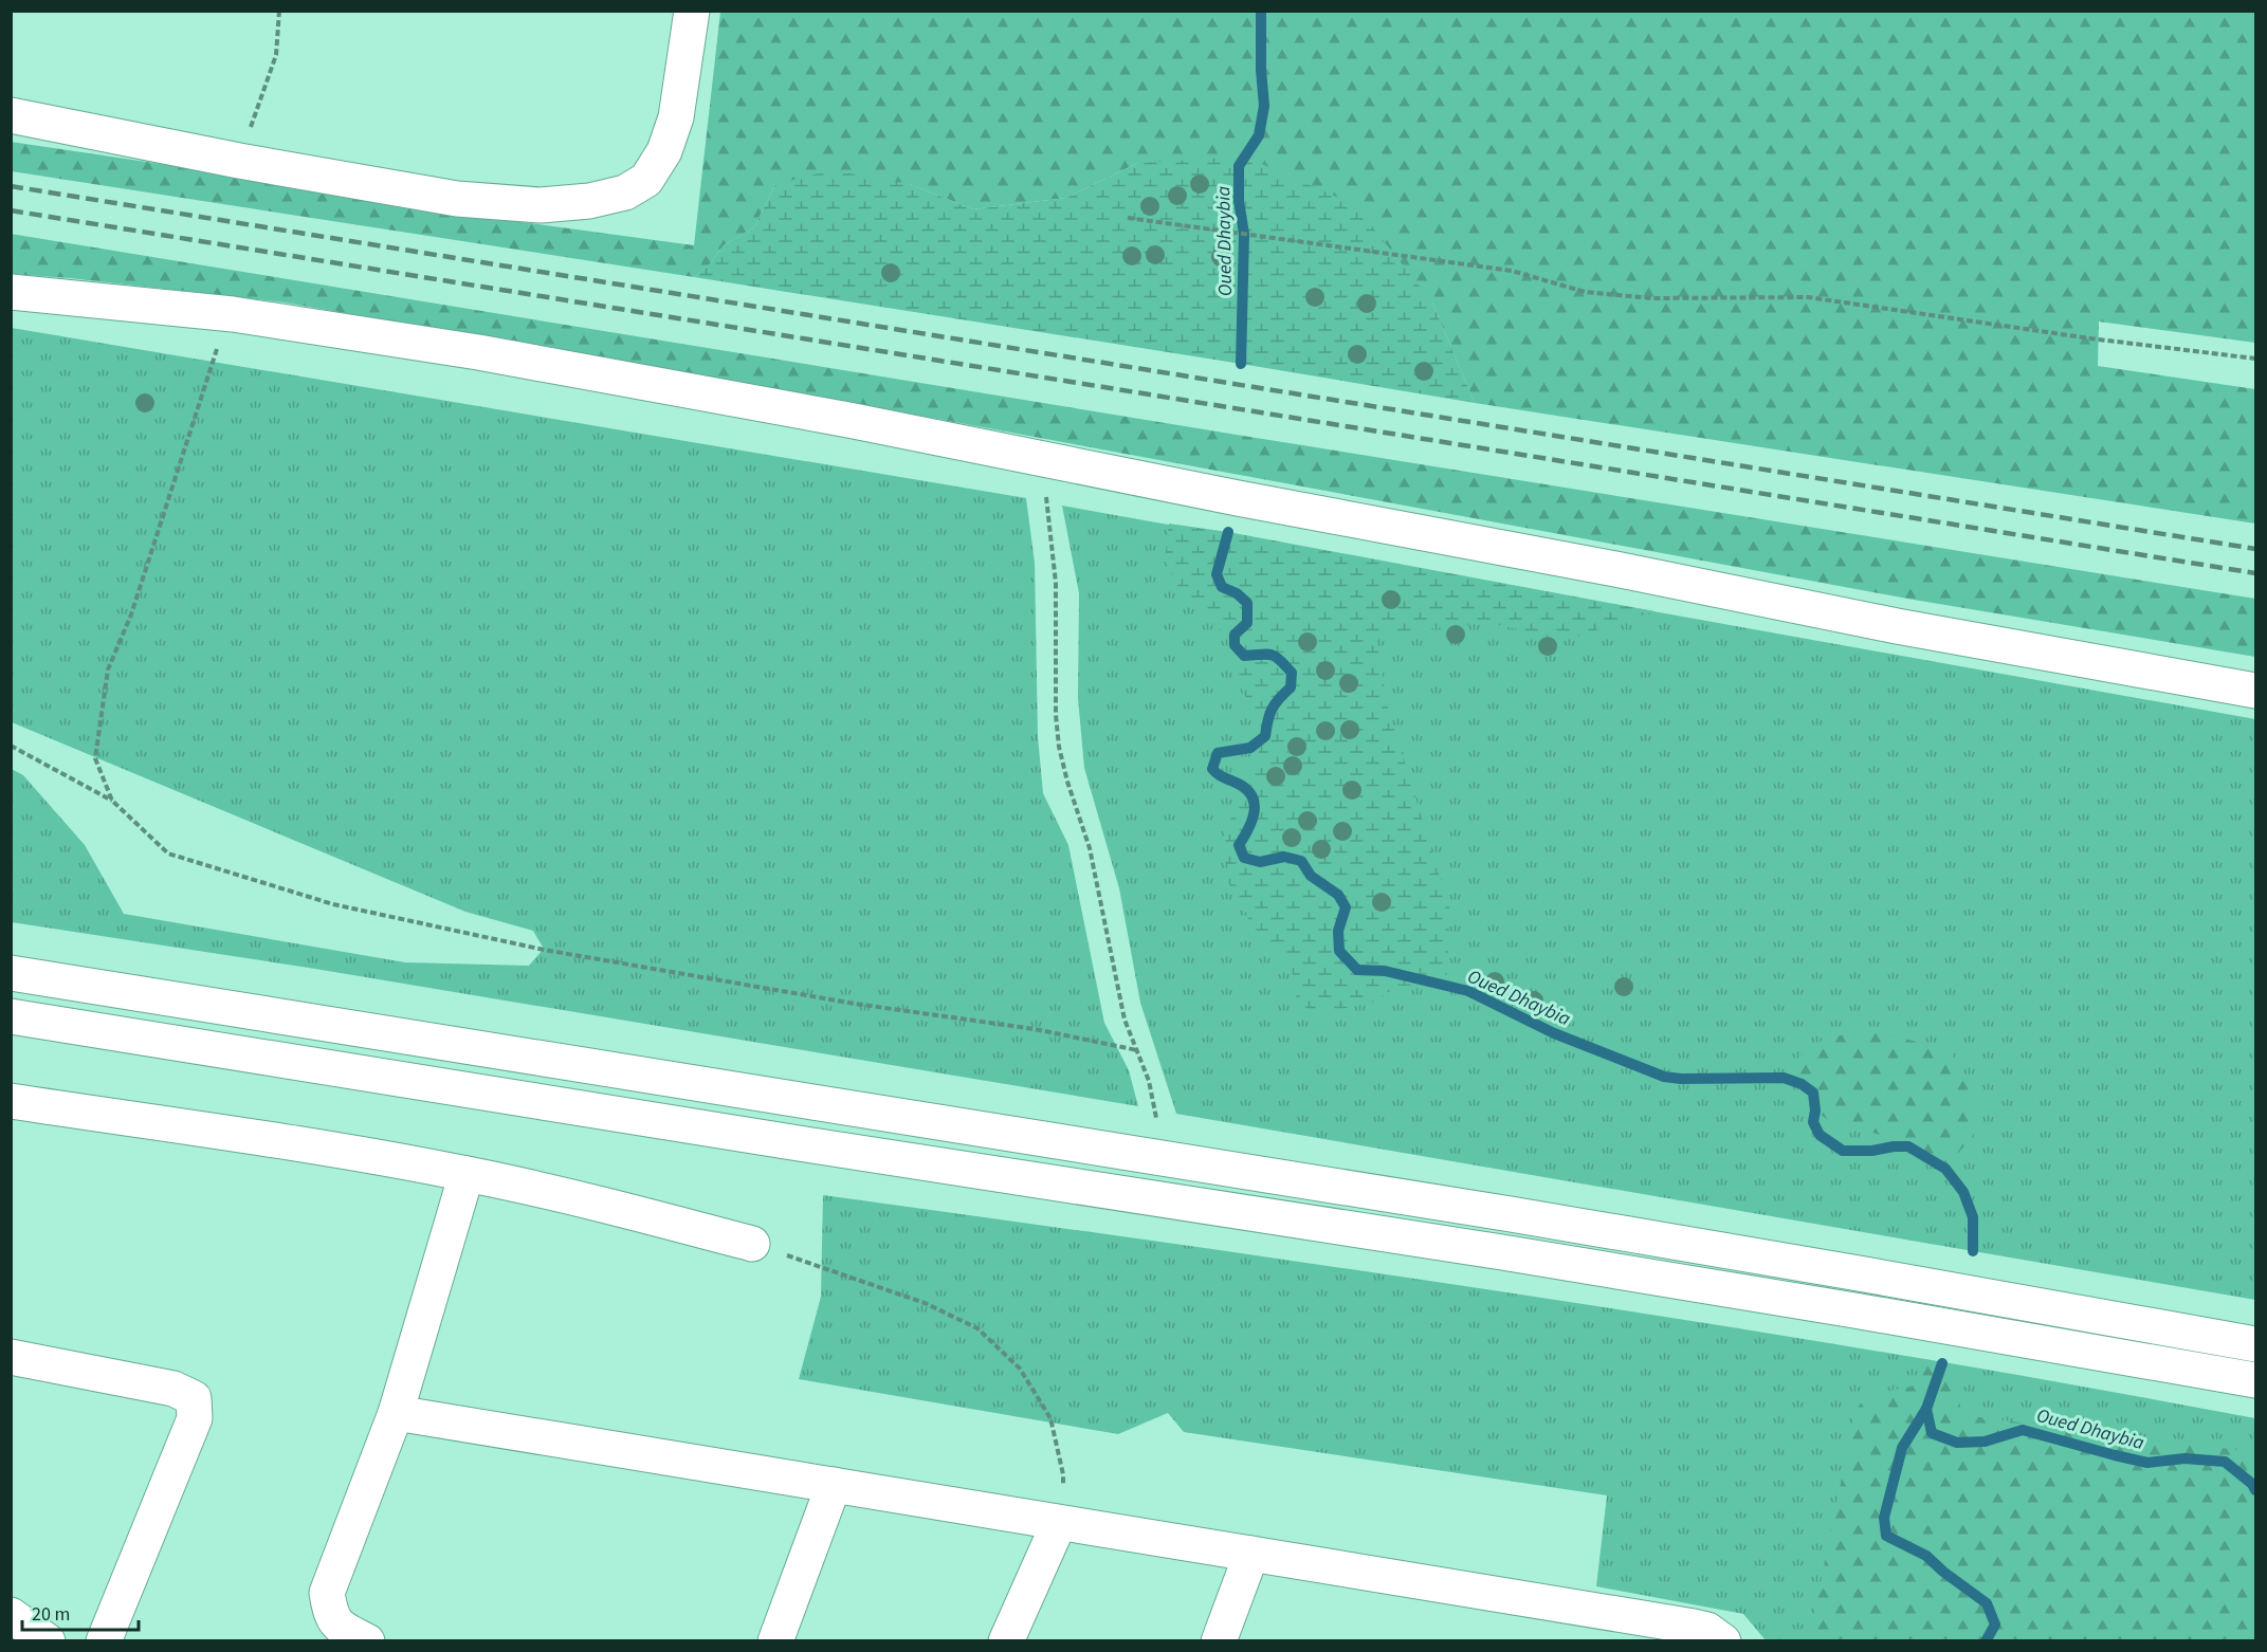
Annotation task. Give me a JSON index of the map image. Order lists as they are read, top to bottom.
{
  "water": ["Oued Dhaybia"],
  "scale_bar": "20 m"
}
